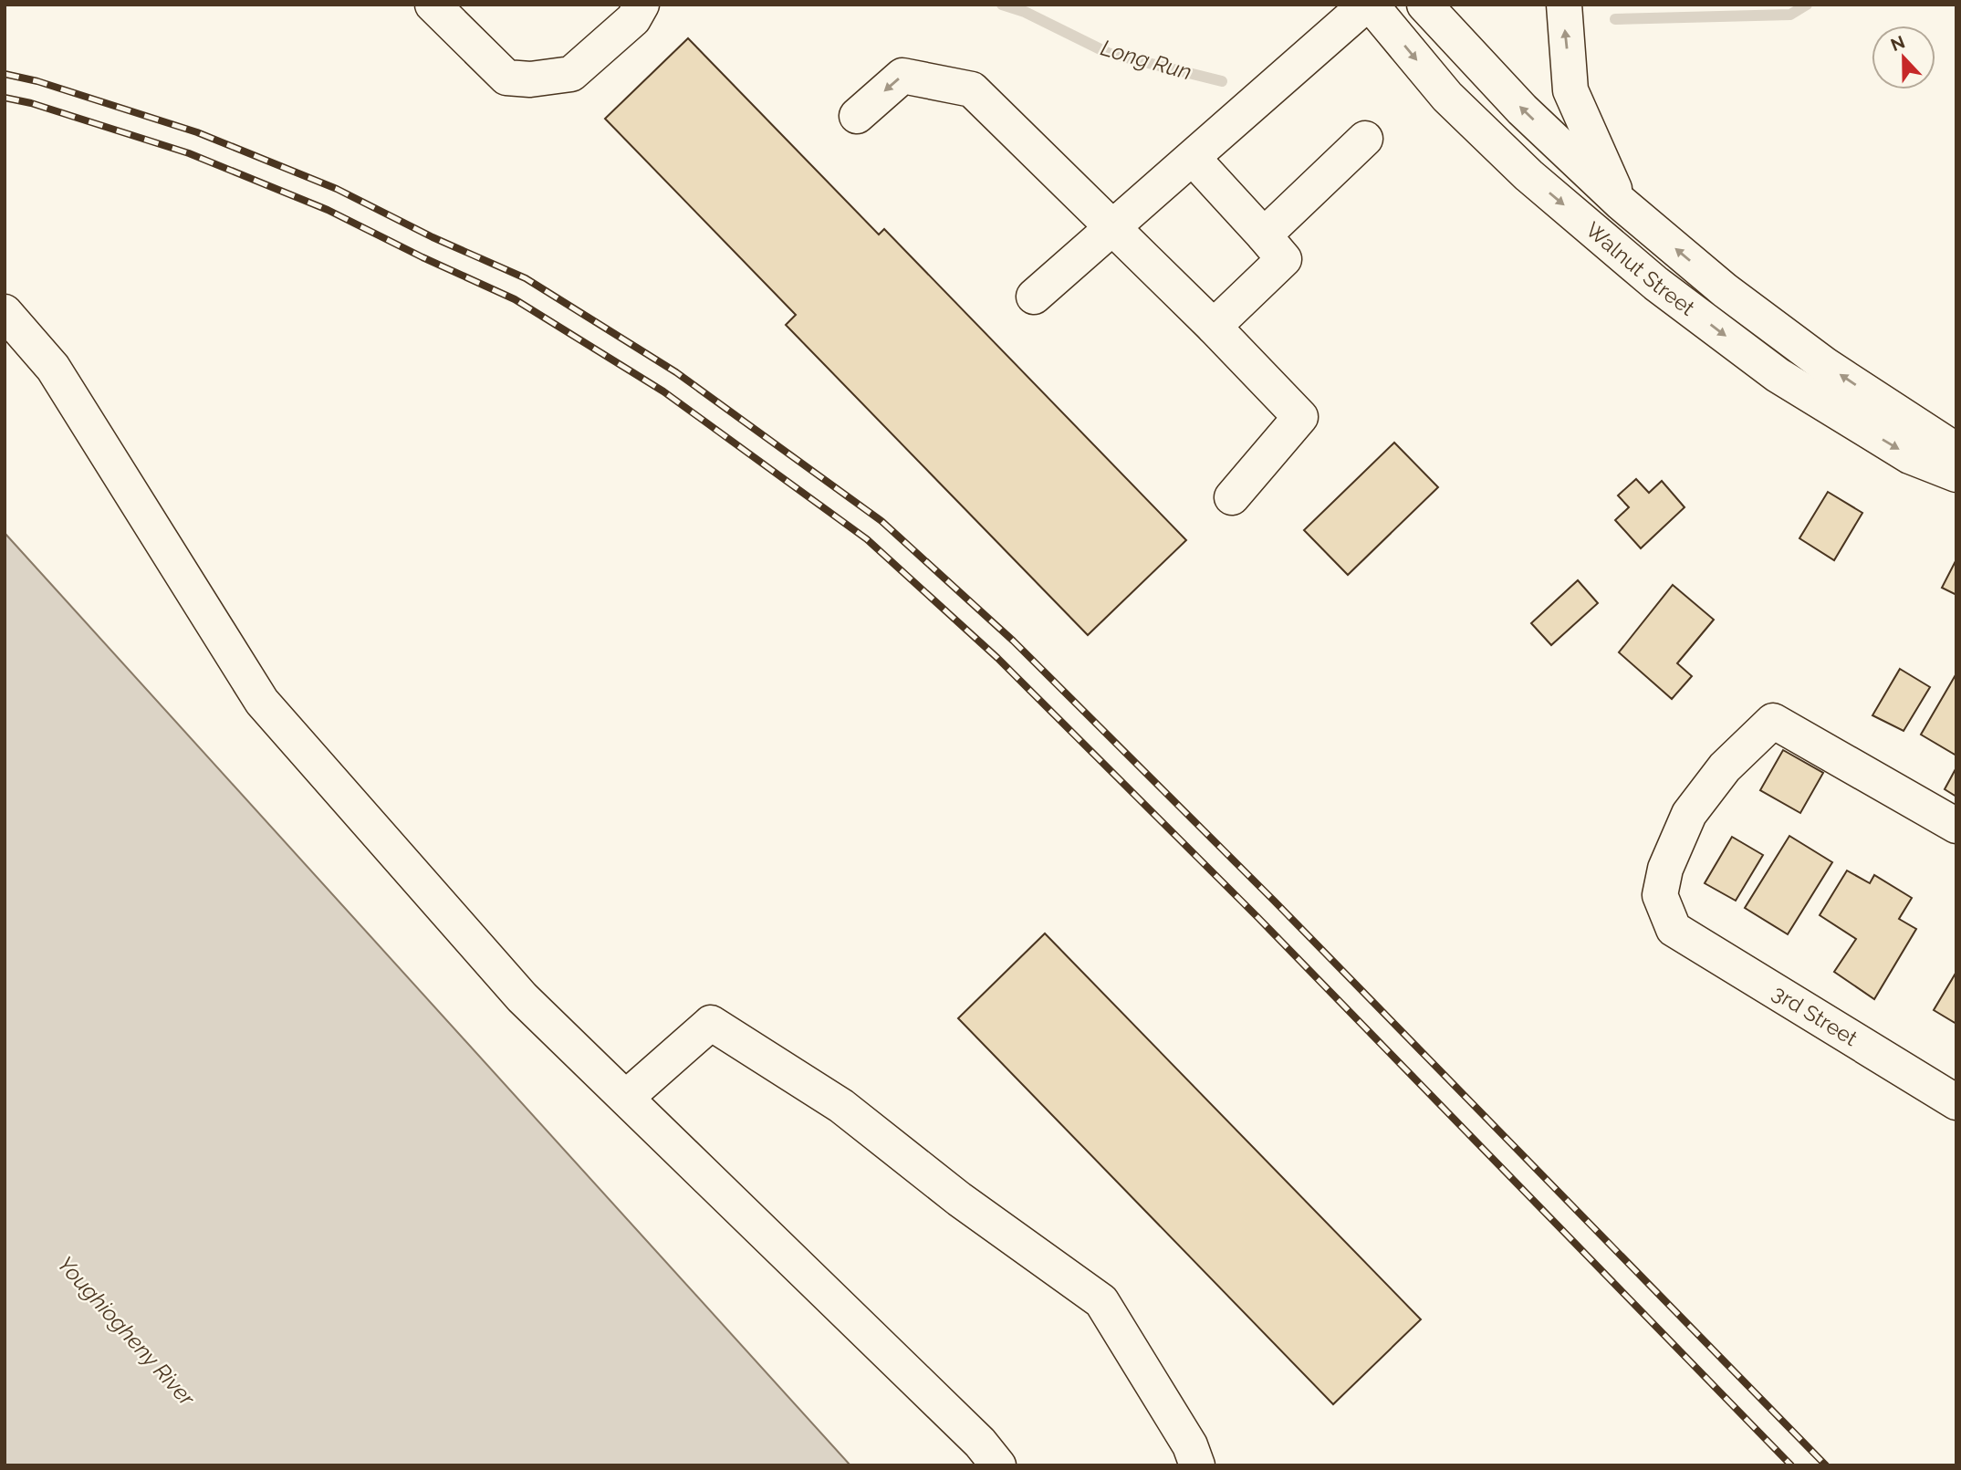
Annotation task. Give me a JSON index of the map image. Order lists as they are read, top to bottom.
{
  "streets": {
    "street": ["Walnut Street", "3rd Street"]
  },
  "water": ["Long Run", "Youghiogheny River"],
  "north": "top"
}
